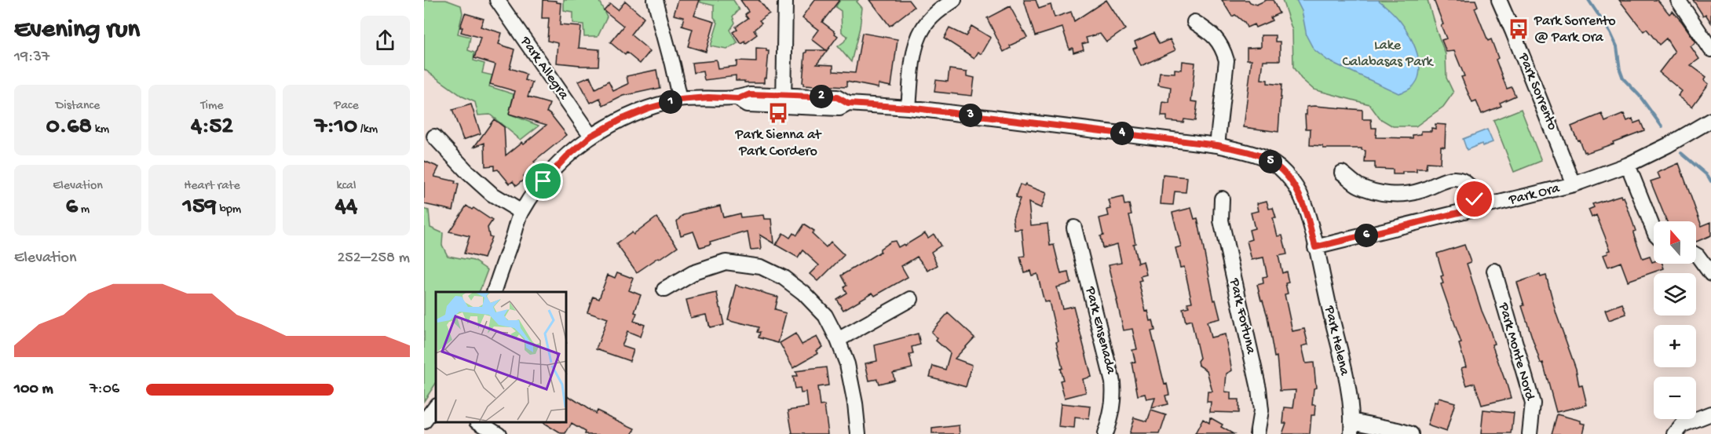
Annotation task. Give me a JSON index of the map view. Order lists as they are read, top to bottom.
{
  "streets": {
    "street": [
      "Park Allegra",
      "Park Sorrento",
      "Park Ora",
      "Park Fortuna",
      "Park Ensenada",
      "Park Helena",
      "Park Monte Nord"
    ]
  },
  "crossings": [
    ["Park Allegra", "Park Helena"],
    ["Park Sorrento", "Park Ora"],
    ["Park Ora", "Park Helena"]
  ],
  "parks": ["Lake Calabasas Park"],
  "places": {
    "bus stop": ["Park Sorrento @ Park Ora", "Park Sienna at Park Cordero"]
  },
  "north": "top",
  "page": {
    "heading": ["Evening run", "19:37"],
    "stats": [
      ["Distance", "0.68 km"],
      ["Time", "4:52"],
      ["Pace", "7:10 /km"],
      ["Elevation", "6 m"],
      ["Heart rate", "159 bpm"],
      ["kcal", "44"]
    ],
    "pins": [
      "2",
      "1",
      "3",
      "4",
      "5",
      "6"
    ],
    "map_buttons": ["+", "−"],
    "chart": ["Elevation", "252–258 m"],
    "list": [
      {
        "name": "100 m",
        "note": "7:06"
      }
    ]
  }
}
